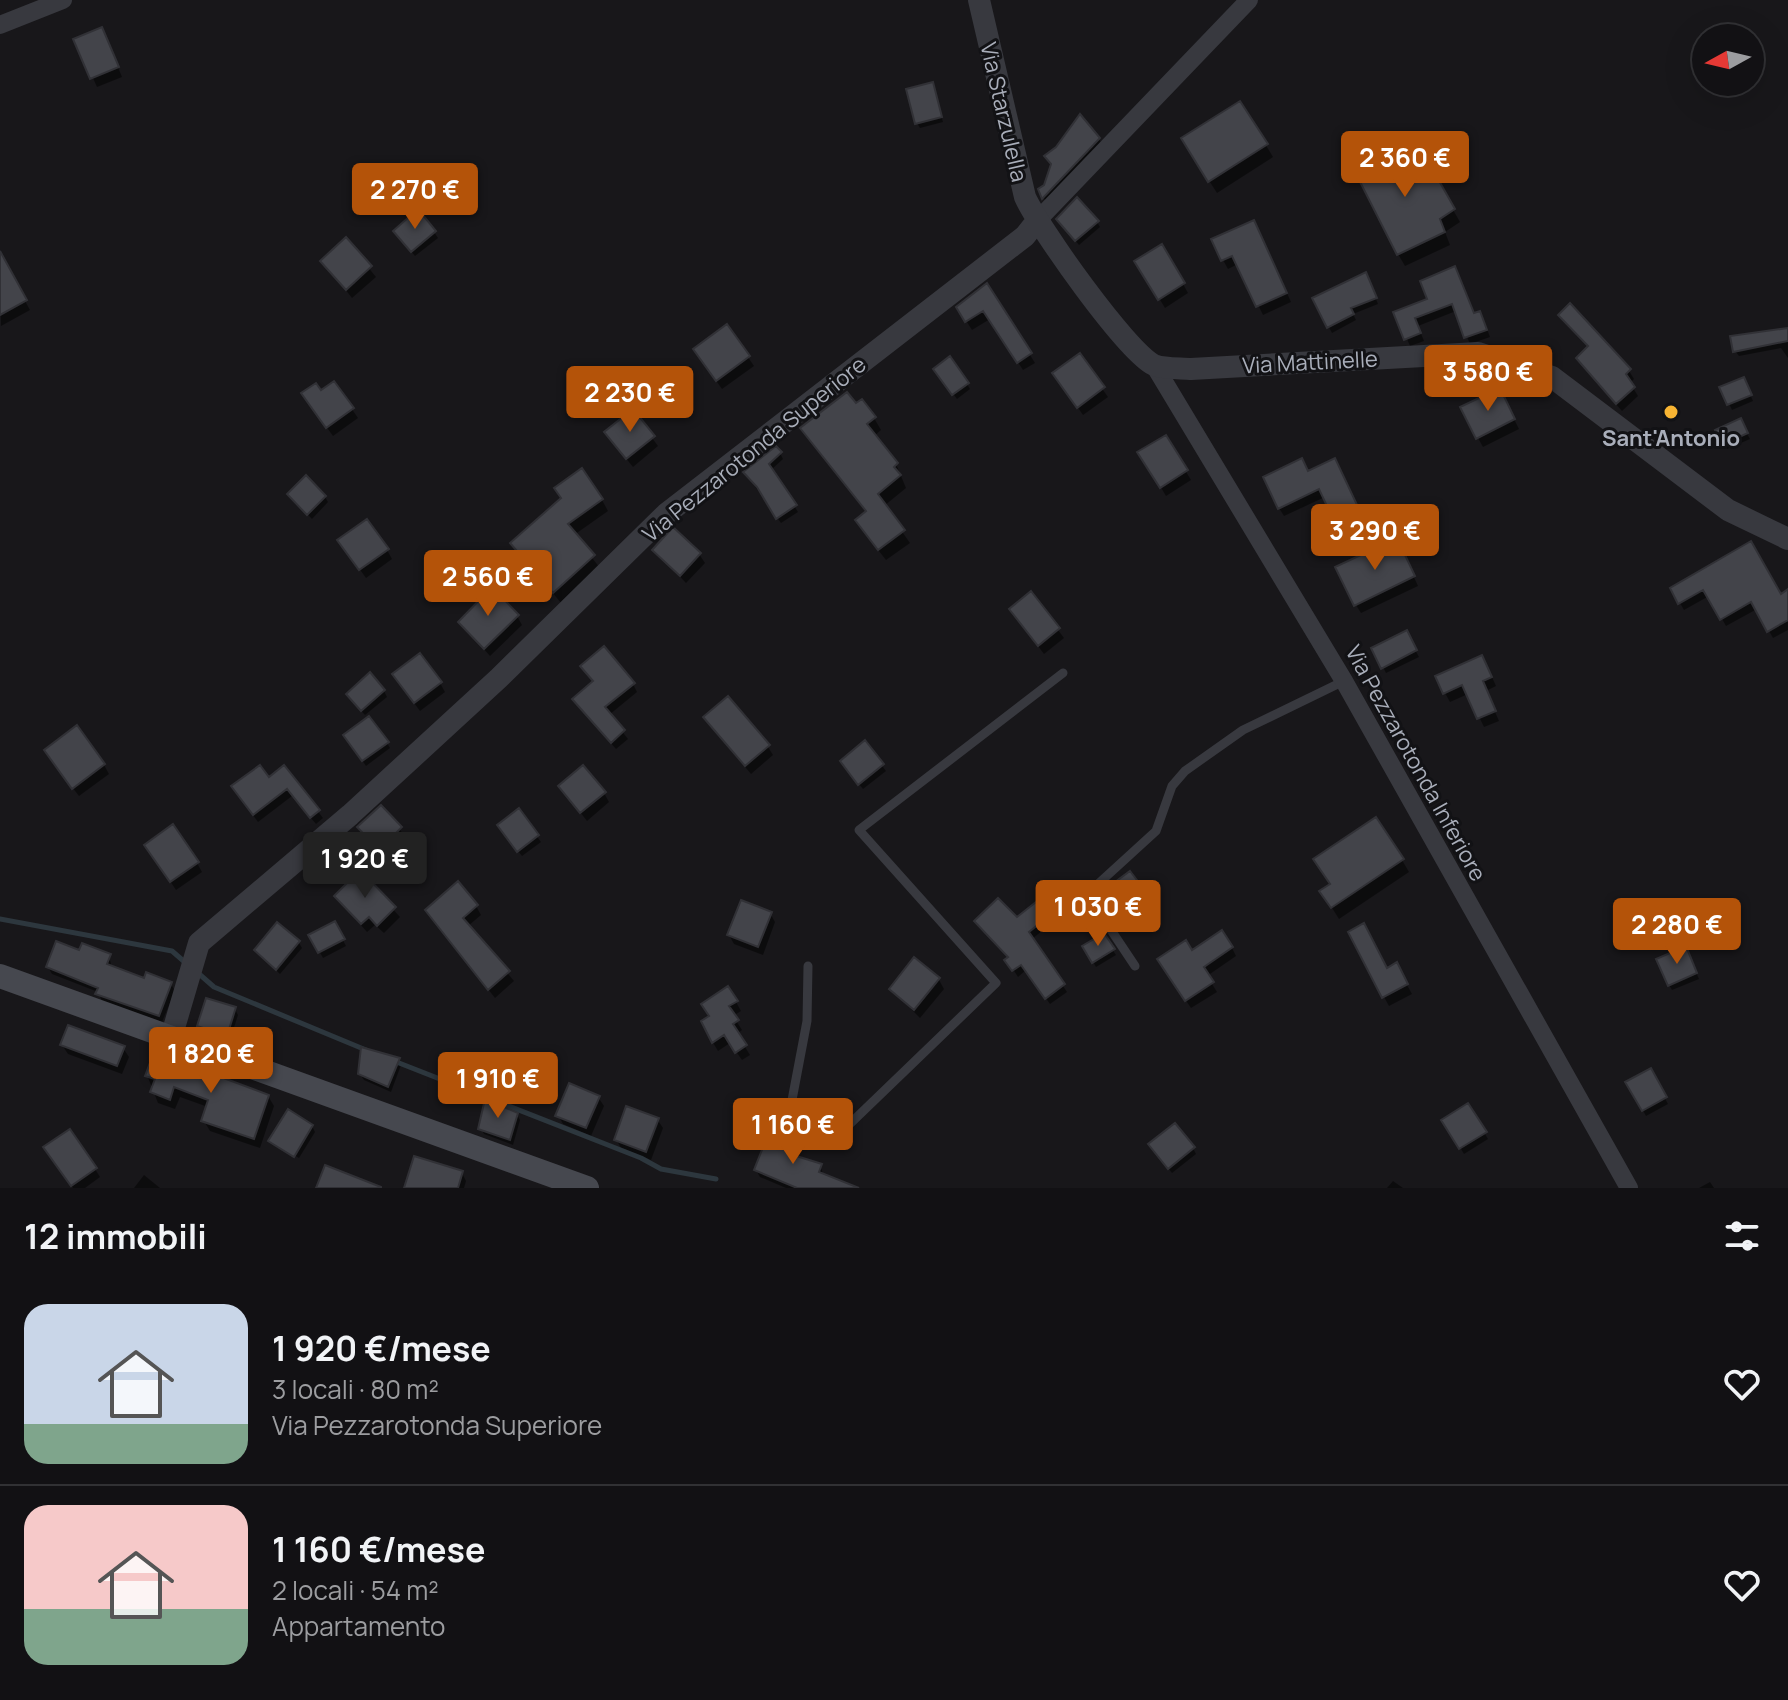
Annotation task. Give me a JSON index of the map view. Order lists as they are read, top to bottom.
{
  "streets": {
    "street": [
      "Via Starzulella",
      "Via Mattinelle",
      "Via Pezzarotonda Superiore",
      "Via Pezzarotonda Inferiore"
    ]
  },
  "crossings": [
    ["Via Starzulella", "Via Pezzarotonda Superiore"],
    ["Via Mattinelle", "Via Pezzarotonda Inferiore"]
  ],
  "places": ["Sant'Antonio"],
  "north": "left",
  "page": {
    "price": [
      "2 360 €",
      "2 270 €",
      "3 580 €",
      "2 230 €",
      "3 290 €",
      "2 560 €",
      "1 920 €",
      "1 030 €",
      "2 280 €",
      "1 820 €",
      "1 910 €",
      "1 160 €"
    ],
    "heading": "12 immobili",
    "list": [
      {
        "name": "1 920 €/mese",
        "note": "3 locali · 80 m² · Via Pezzarotonda Superiore"
      },
      {
        "name": "1 160 €/mese",
        "note": "2 locali · 54 m² · Appartamento"
      }
    ]
  }
}
